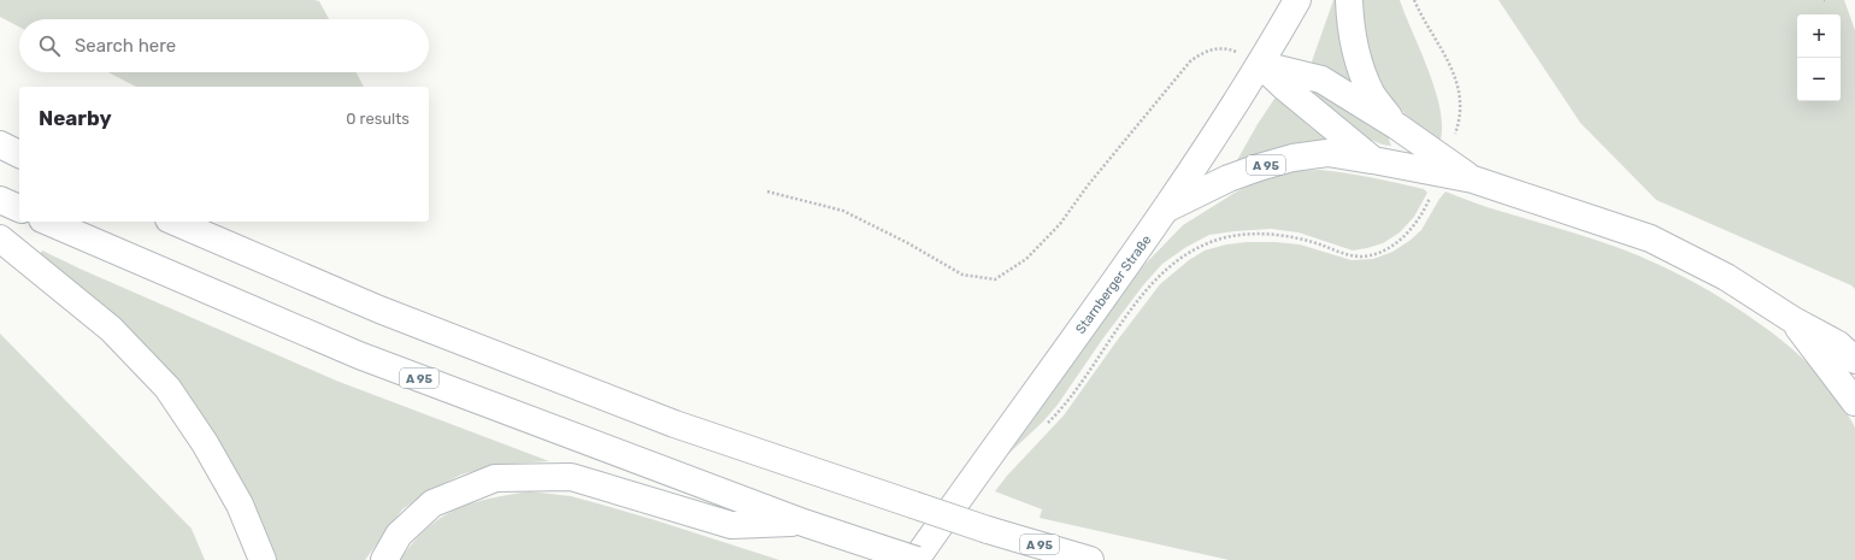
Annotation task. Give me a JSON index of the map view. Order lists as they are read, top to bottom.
{
  "streets": {
    "main road": ["A 95", "Starnberger Straße"]
  },
  "crossings": [
    ["A 95", "Starnberger Straße"]
  ],
  "page": {
    "map_buttons": ["+", "−"],
    "search": "Search here",
    "heading": ["Nearby", "0 results"]
  }
}
